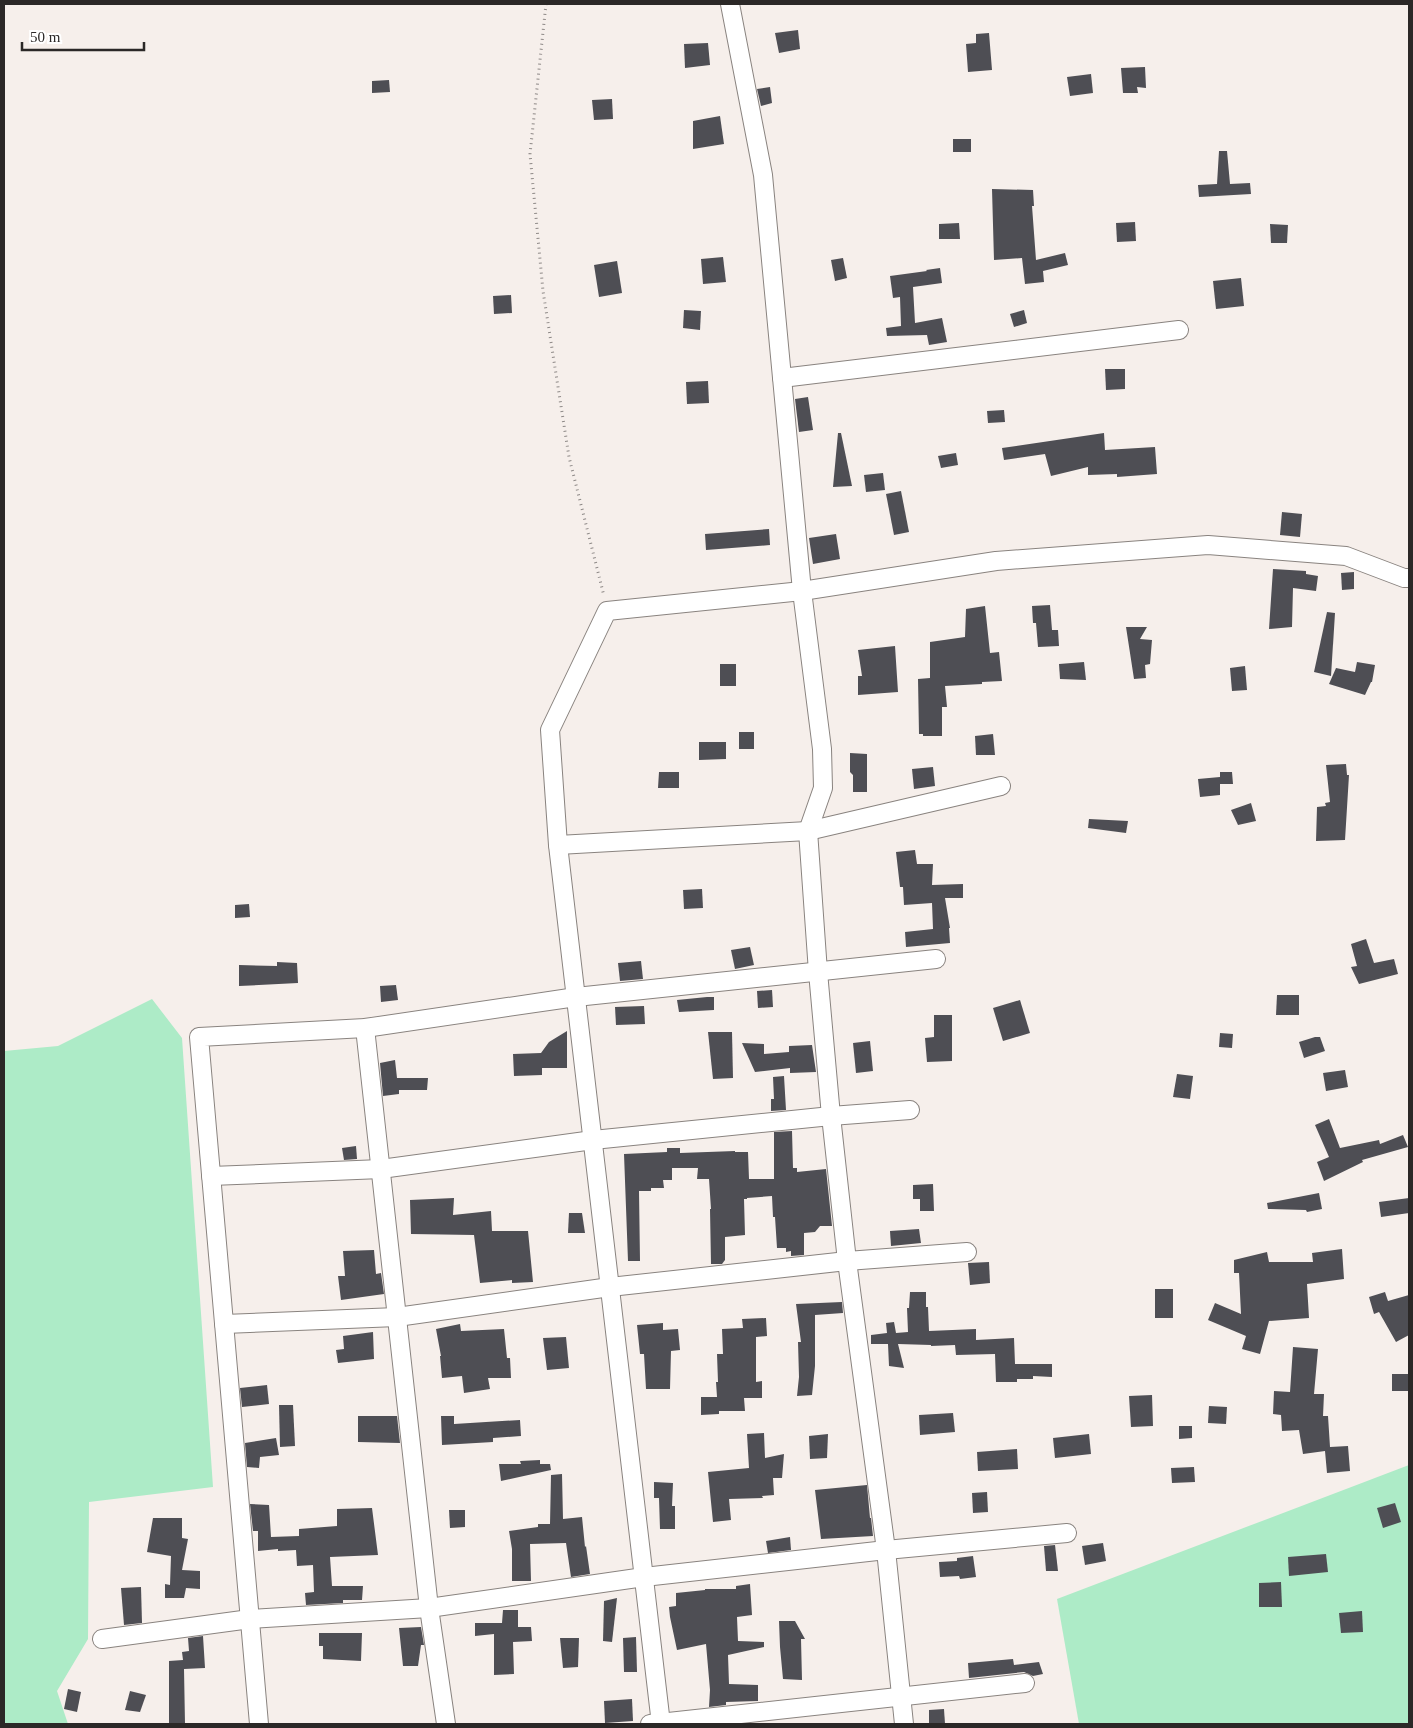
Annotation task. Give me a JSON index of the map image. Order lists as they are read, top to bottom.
{
  "scale_bar": "50 m"
}
